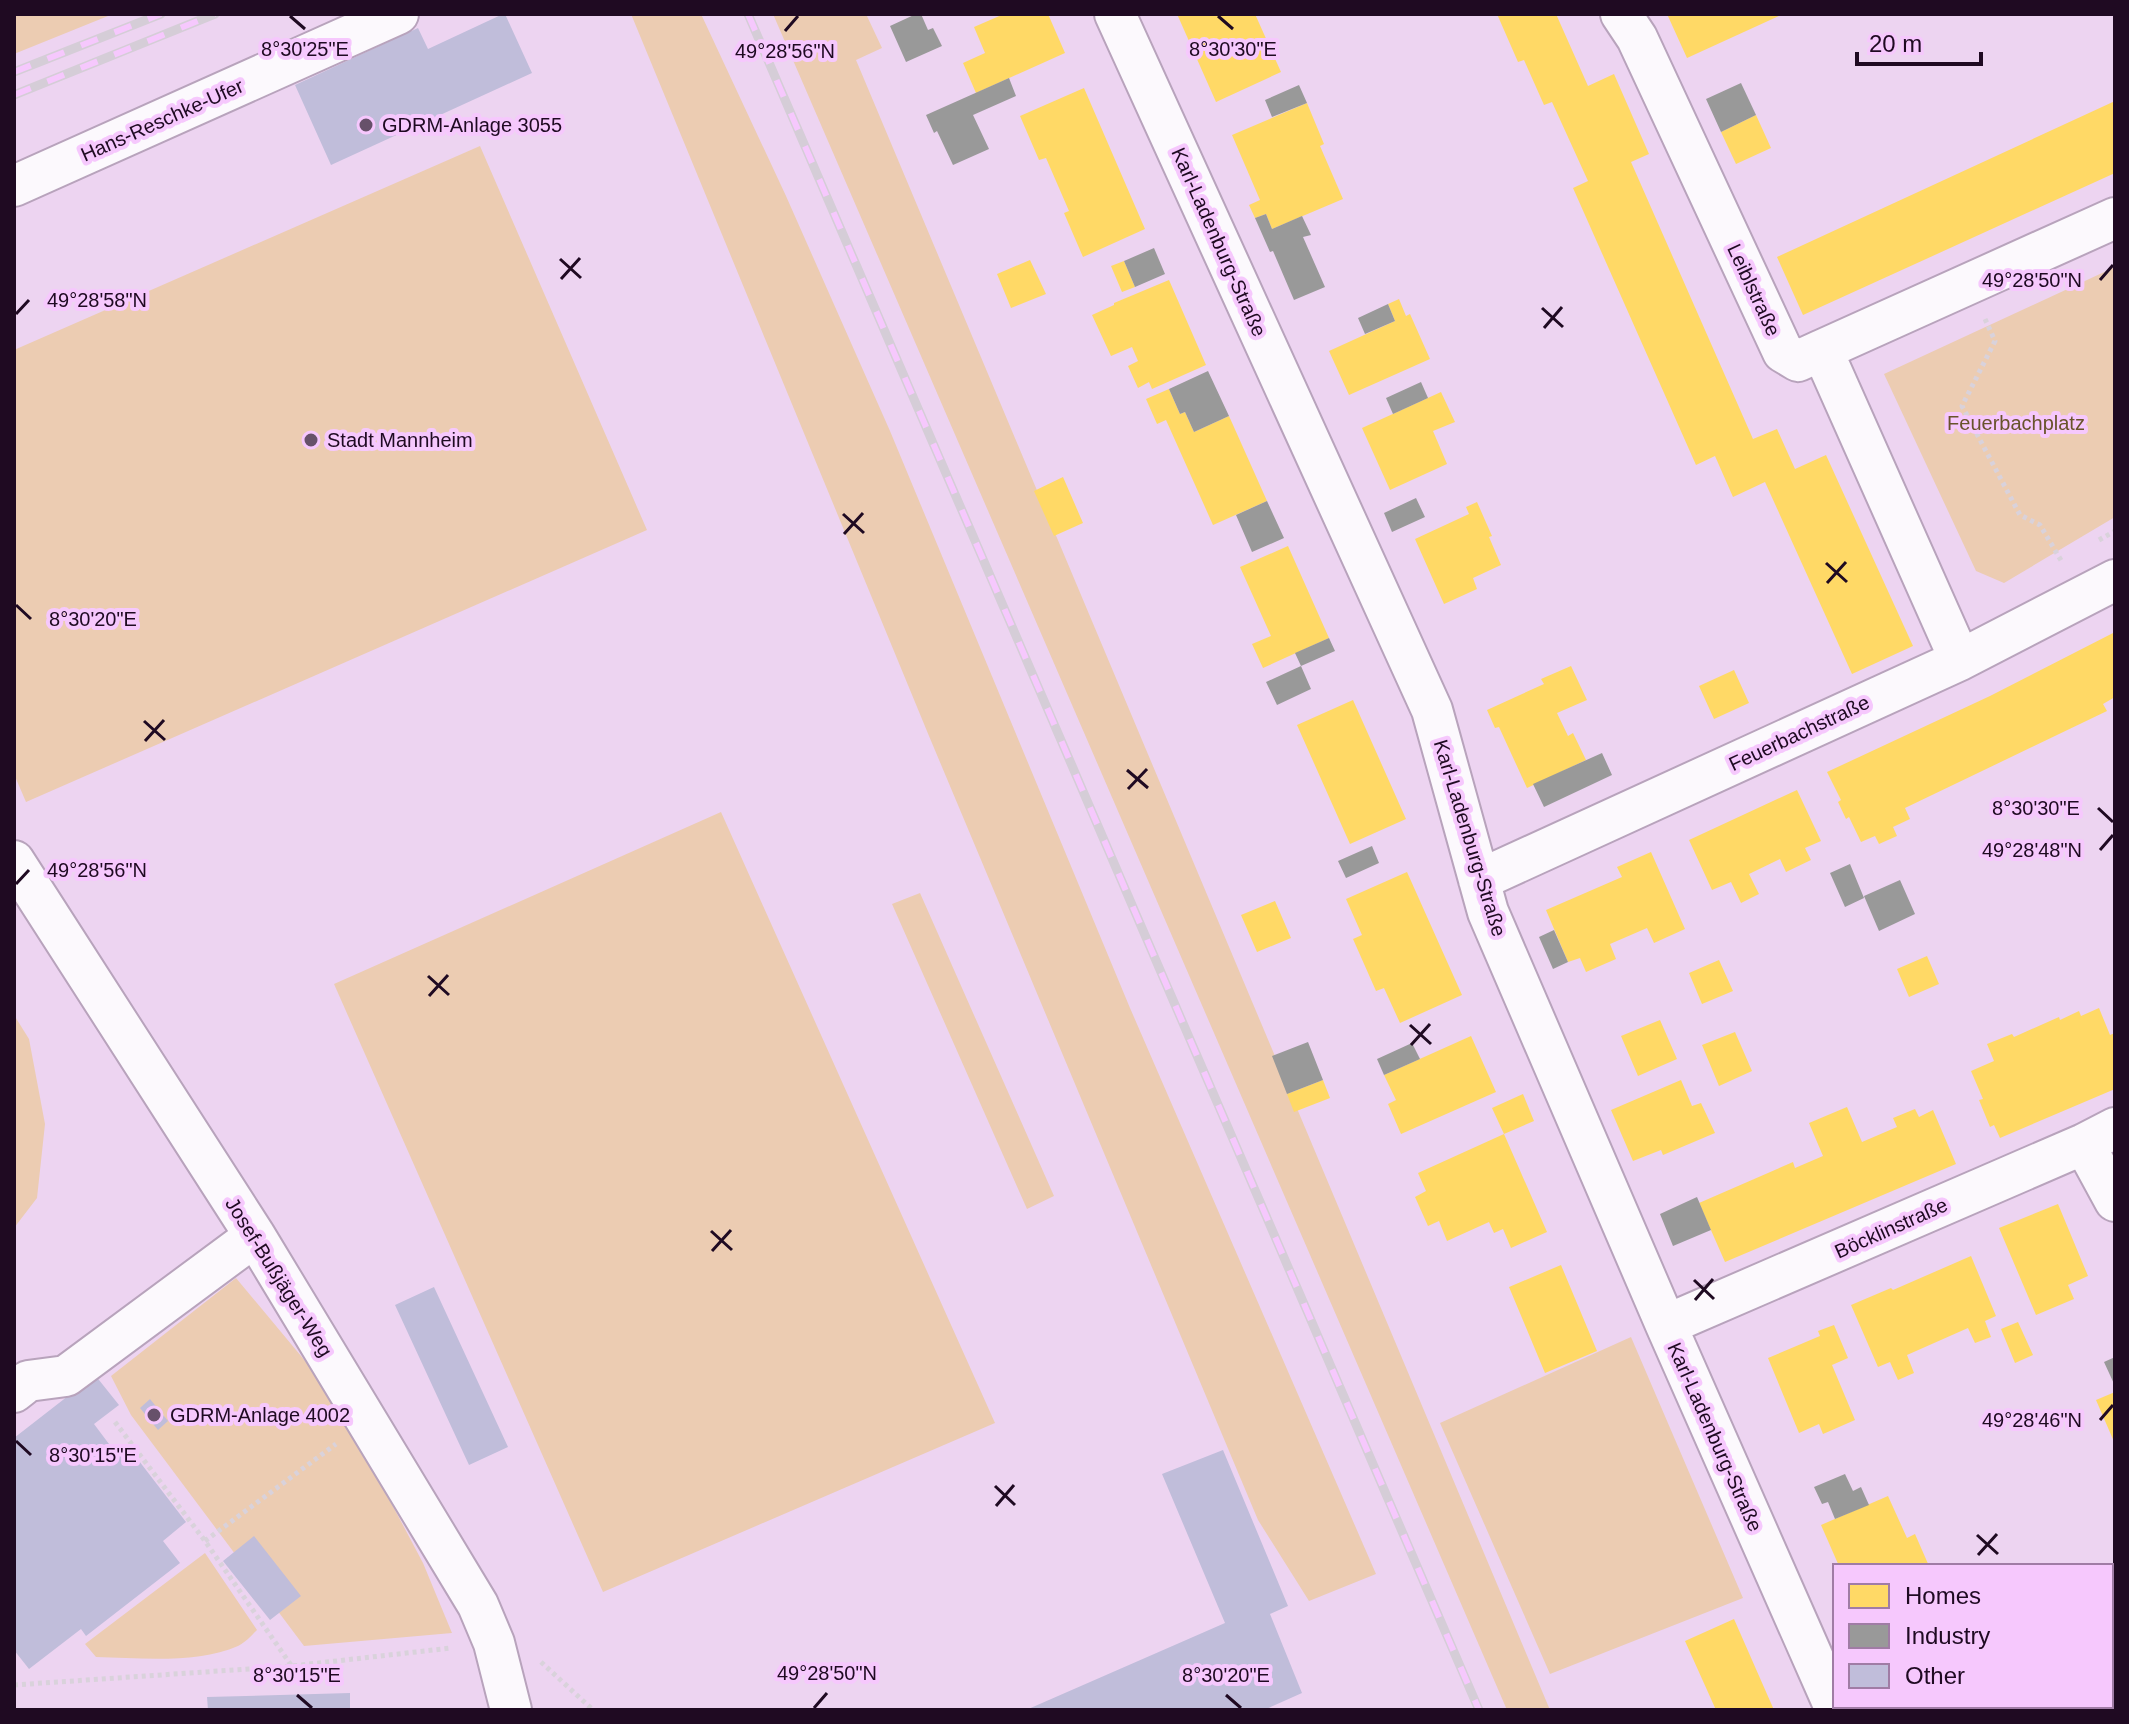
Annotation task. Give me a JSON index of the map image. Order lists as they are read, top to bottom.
{
  "streets": {
    "street": [
      "Hans-Reschke-Ufer",
      "Karl-Ladenburg-Straße",
      "Leiblstraße",
      "Feuerbachstraße",
      "Böcklinstraße",
      "Josef-Bußjäger-Weg"
    ]
  },
  "crossings": [
    ["Karl-Ladenburg-Straße", "Feuerbachstraße"],
    ["Karl-Ladenburg-Straße", "Böcklinstraße"]
  ],
  "parks": ["Feuerbachplatz"],
  "places": ["GDRM-Anlage 3055", "Stadt Mannheim", "GDRM-Anlage 4002"],
  "legend": ["Homes", "Industry", "Other"],
  "scale_bar": "20 m",
  "coordinates": [
    "8°30'25\"E",
    "8°30'30\"E",
    "49°28'56\"N",
    "49°28'50\"N",
    "49°28'58\"N",
    "8°30'20\"E",
    "49°28'48\"N",
    "49°28'46\"N",
    "8°30'15\"E"
  ]
}
